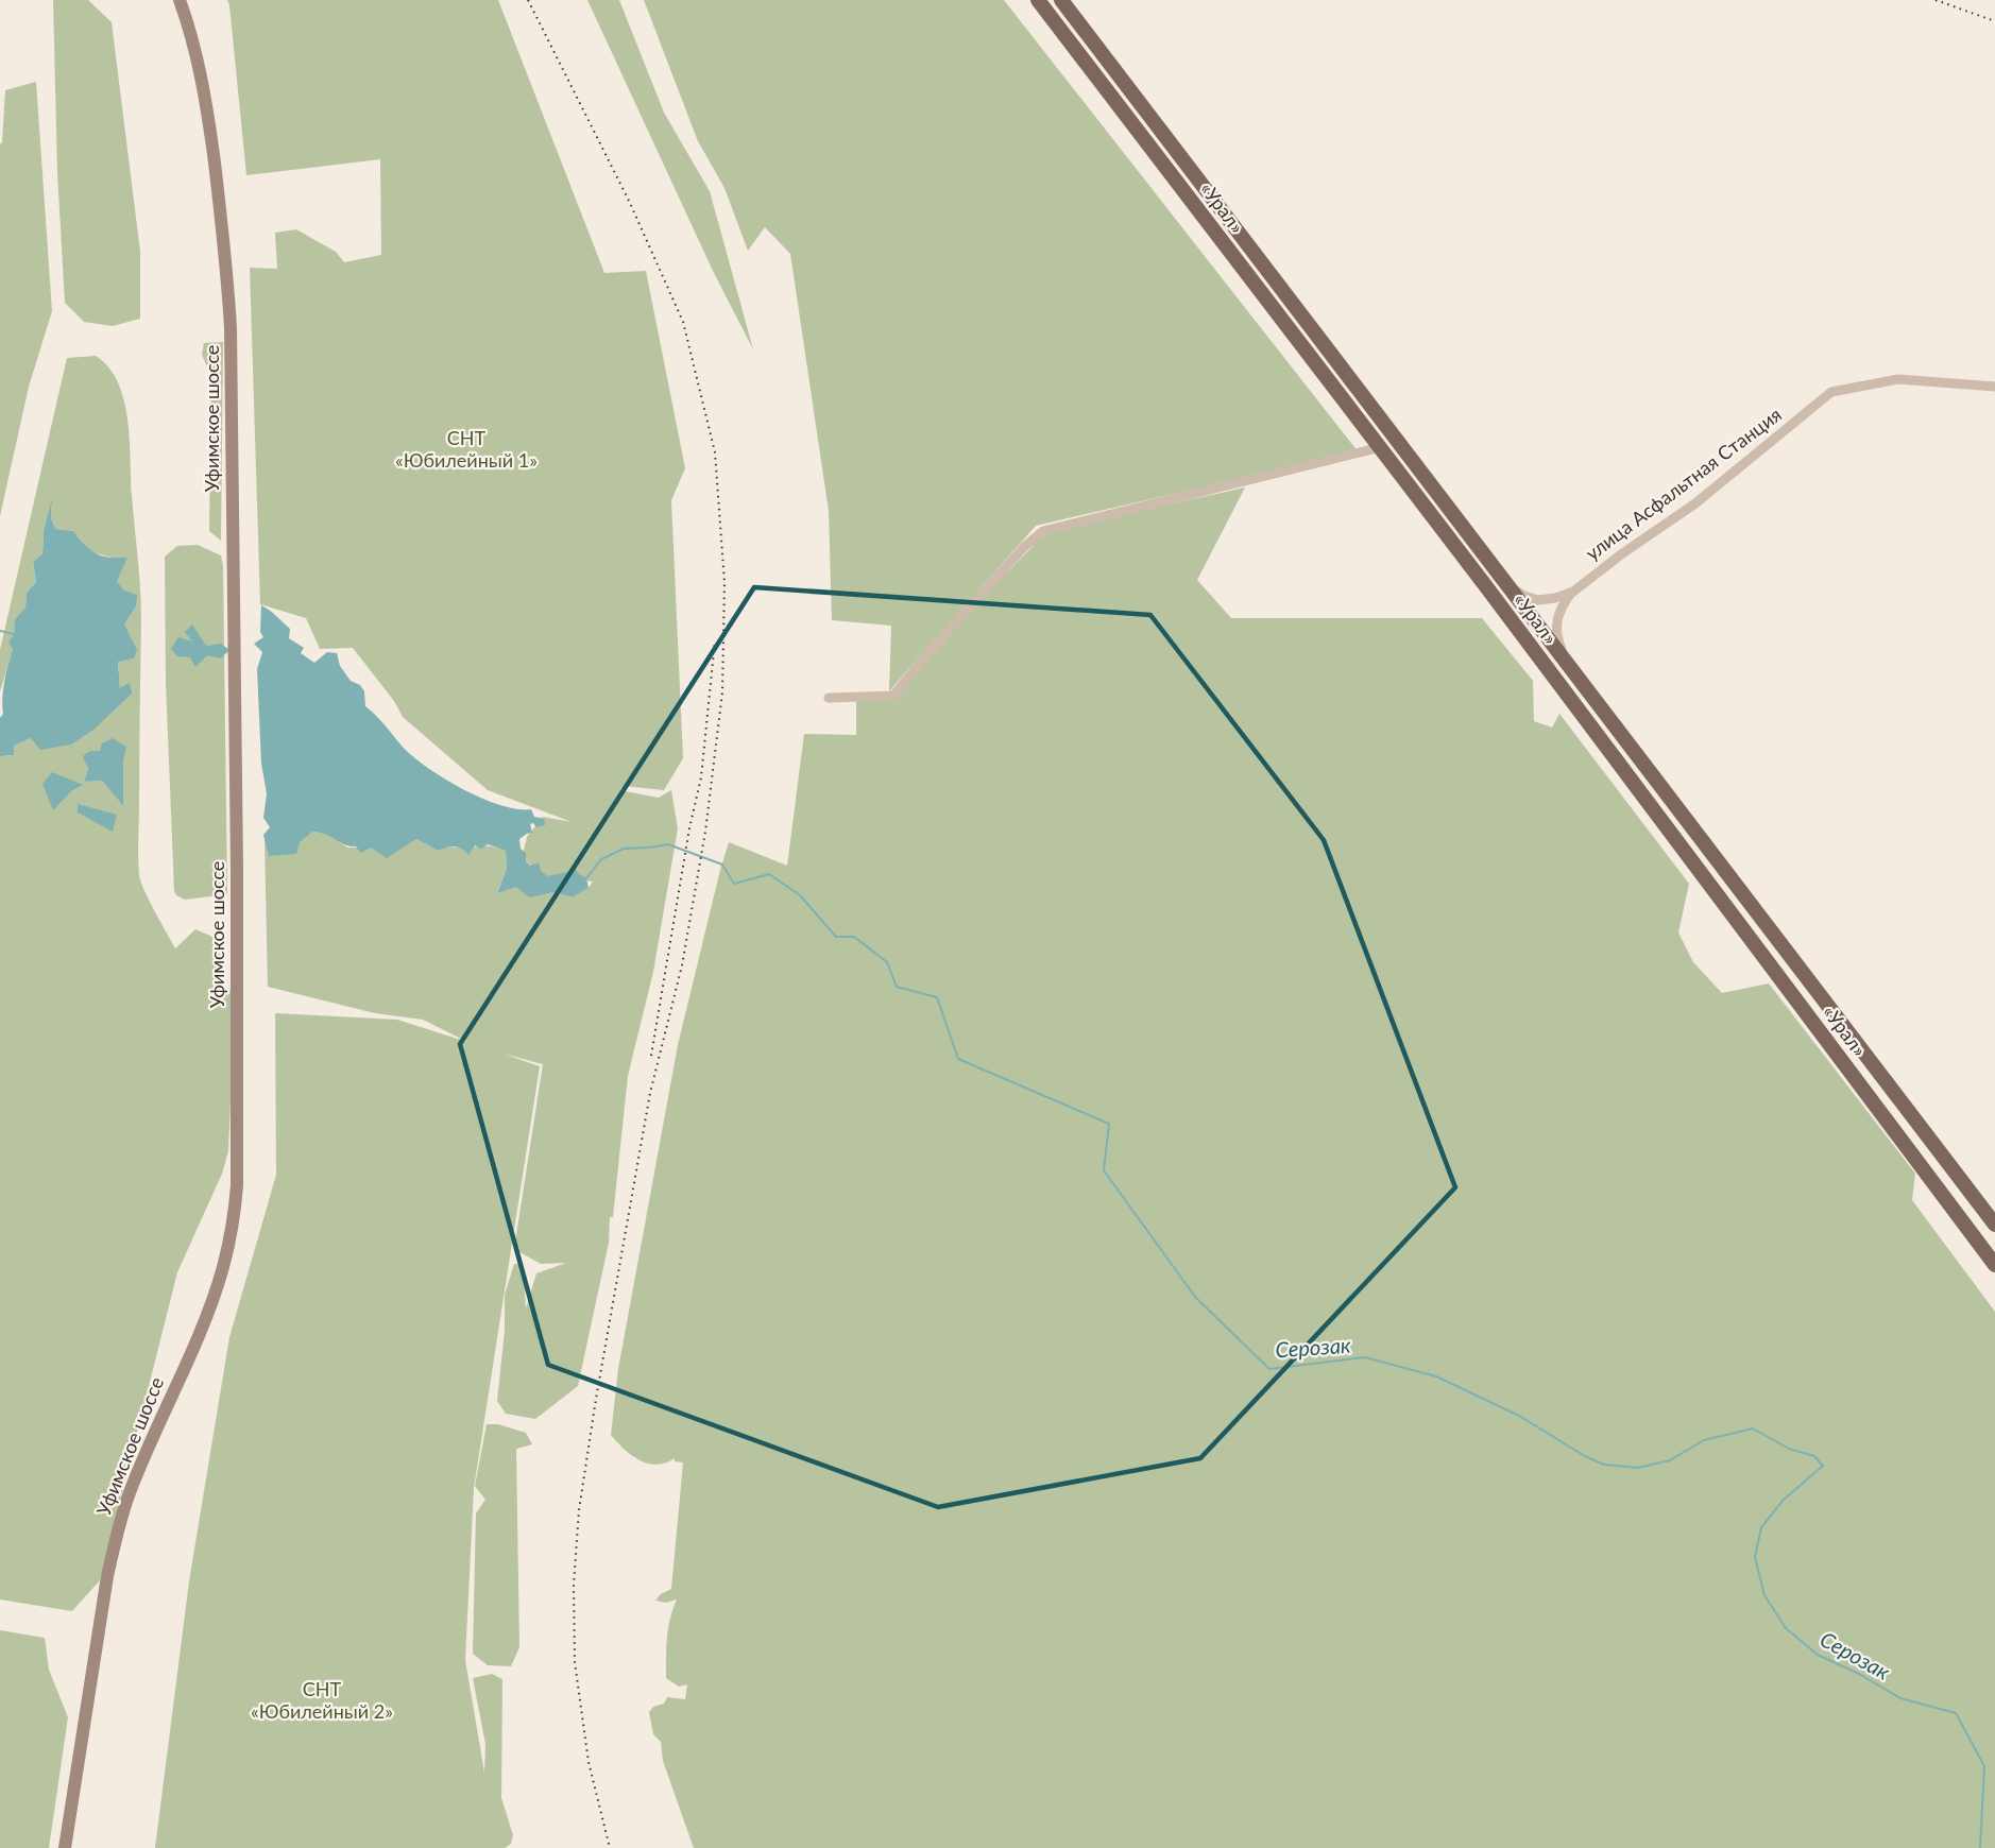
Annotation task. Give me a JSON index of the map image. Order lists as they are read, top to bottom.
{
  "streets": {
    "main road": ["«Урал»", "Уфимское шоссе"],
    "street": ["улица Асфальтная Станция"]
  },
  "crossings": [
    ["«Урал»", "улица Асфальтная Станция"]
  ],
  "water": ["Серозак"],
  "parks": ["СНТ «Юбилейный 1»", "СНТ «Юбилейный 2»"]
}
